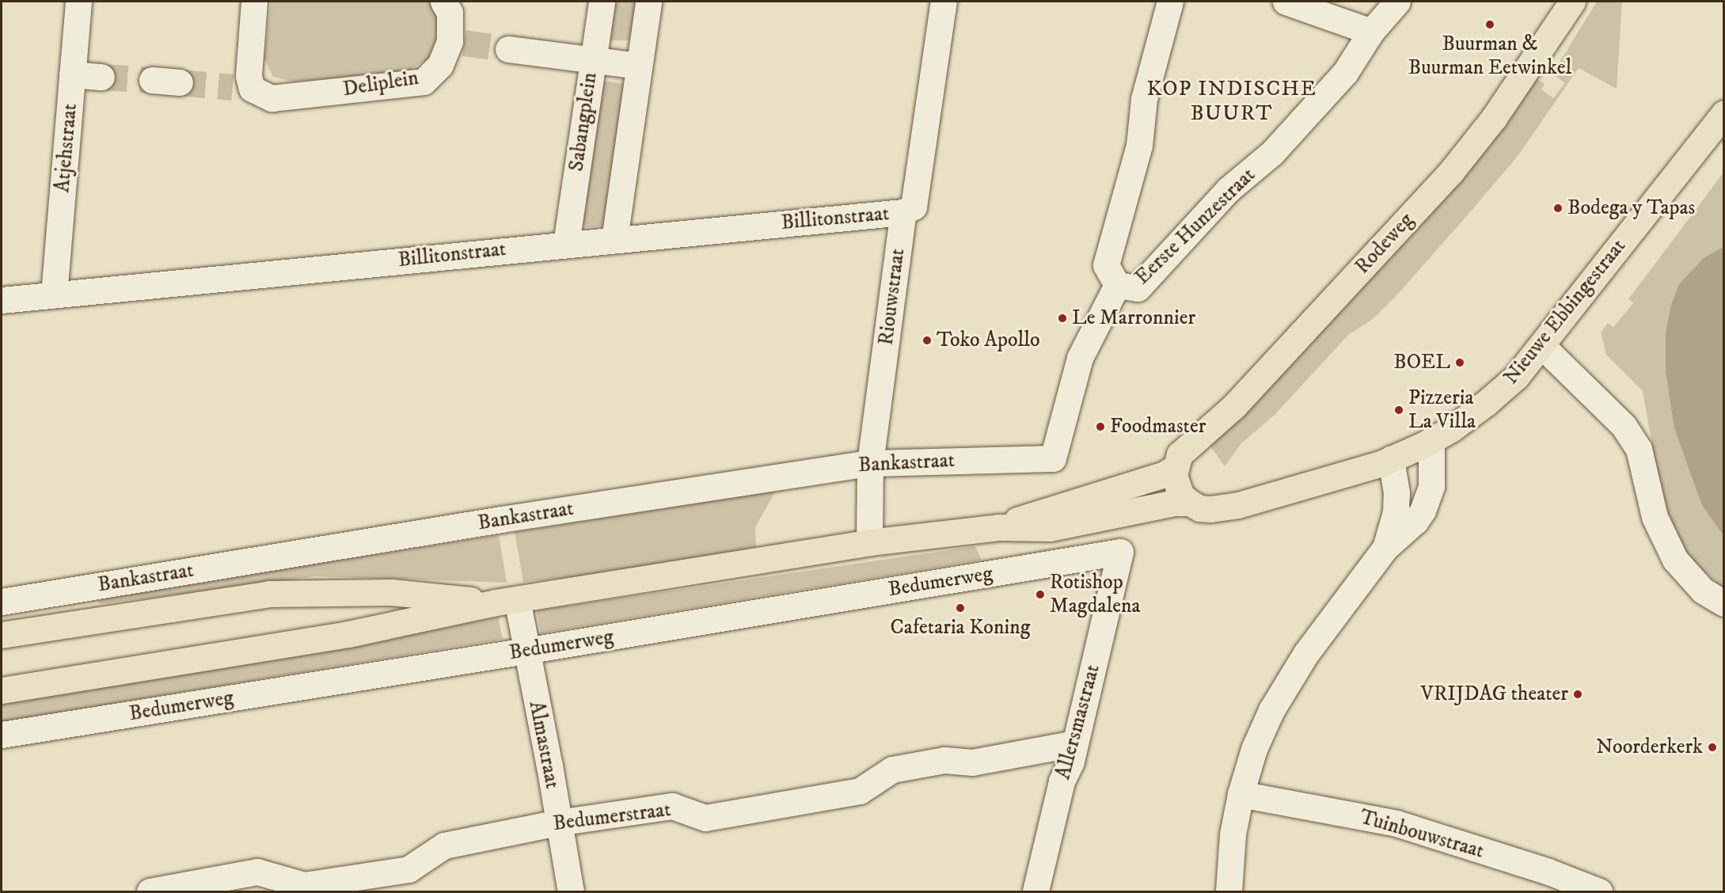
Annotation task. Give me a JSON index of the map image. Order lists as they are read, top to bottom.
{
  "streets": {
    "main road": ["Rodeweg", "Nieuwe Ebbingestraat"],
    "street": [
      "Deliplein",
      "Sabangplein",
      "Atjehstraat",
      "Billitonstraat",
      "Eerste Hunzestraat",
      "Riouwstraat",
      "Bankastraat",
      "Bedumerweg",
      "Allersmastraat",
      "Almastraat",
      "Bedumerstraat",
      "Tuinbouwstraat"
    ]
  },
  "crossings": [
    ["Sabangplein", "Billitonstraat"],
    ["Atjehstraat", "Billitonstraat"],
    ["Billitonstraat", "Riouwstraat"],
    ["Eerste Hunzestraat", "Bankastraat"],
    ["Riouwstraat", "Bankastraat"],
    ["Bedumerweg", "Allersmastraat"],
    ["Bedumerweg", "Almastraat"],
    ["Allersmastraat", "Bedumerstraat"],
    ["Almastraat", "Bedumerstraat"]
  ],
  "districts": ["KOP INDISCHE BUURT"],
  "places": [
    "Buurman & Buurman Eetwinkel",
    "Bodega y Tapas",
    "Le Marronnier",
    "Toko Apollo",
    "BOEL",
    "Pizzeria La Villa",
    "Foodmaster",
    "Rotishop Magdalena",
    "Cafetaria Koning",
    "VRIJDAG theater",
    "Noorderkerk"
  ]
}
